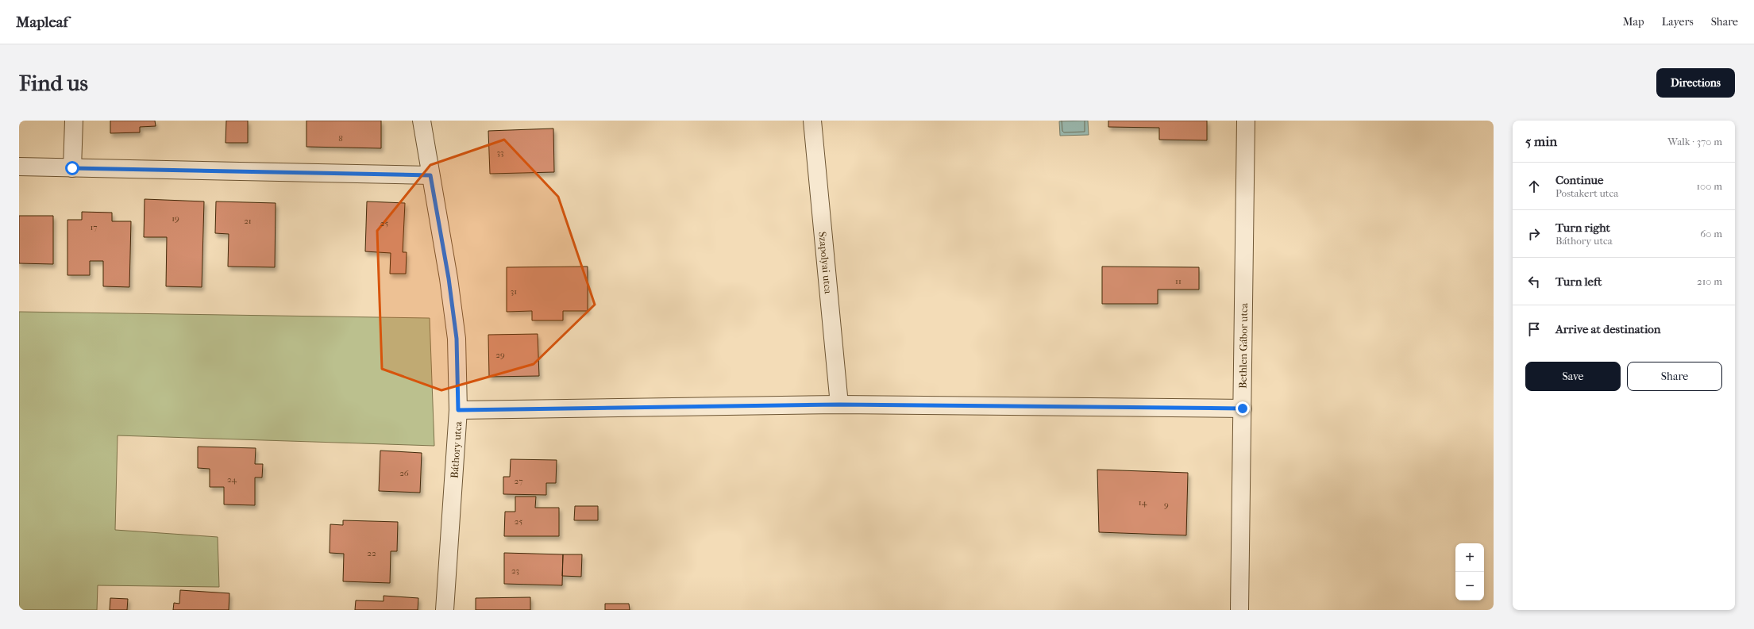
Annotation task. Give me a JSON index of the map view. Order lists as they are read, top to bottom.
{
  "streets": {
    "street": ["Szapolyai utca", "Bethlen Gábor utca", "Báthory utca"]
  },
  "house_numbers": [
    "8",
    "33",
    "19",
    "21",
    "25",
    "17",
    "11",
    "31",
    "29",
    "26",
    "24",
    "27",
    "14",
    "9",
    "25",
    "22",
    "23"
  ],
  "page": {
    "header": "Mapleaf",
    "nav": ["Map", "Layers", "Share"],
    "buttons": [
      "Directions",
      ["Save", "Share"]
    ],
    "title": "Find us",
    "heading": ["5 min", "Walk · 370 m"],
    "list": [
      ["Continue", "Postakert utca", "100 m"],
      ["Turn right", "Báthory utca", "60 m"],
      ["Turn left", "210 m"],
      "Arrive at destination"
    ],
    "map_buttons": ["+", "−"]
  }
}
